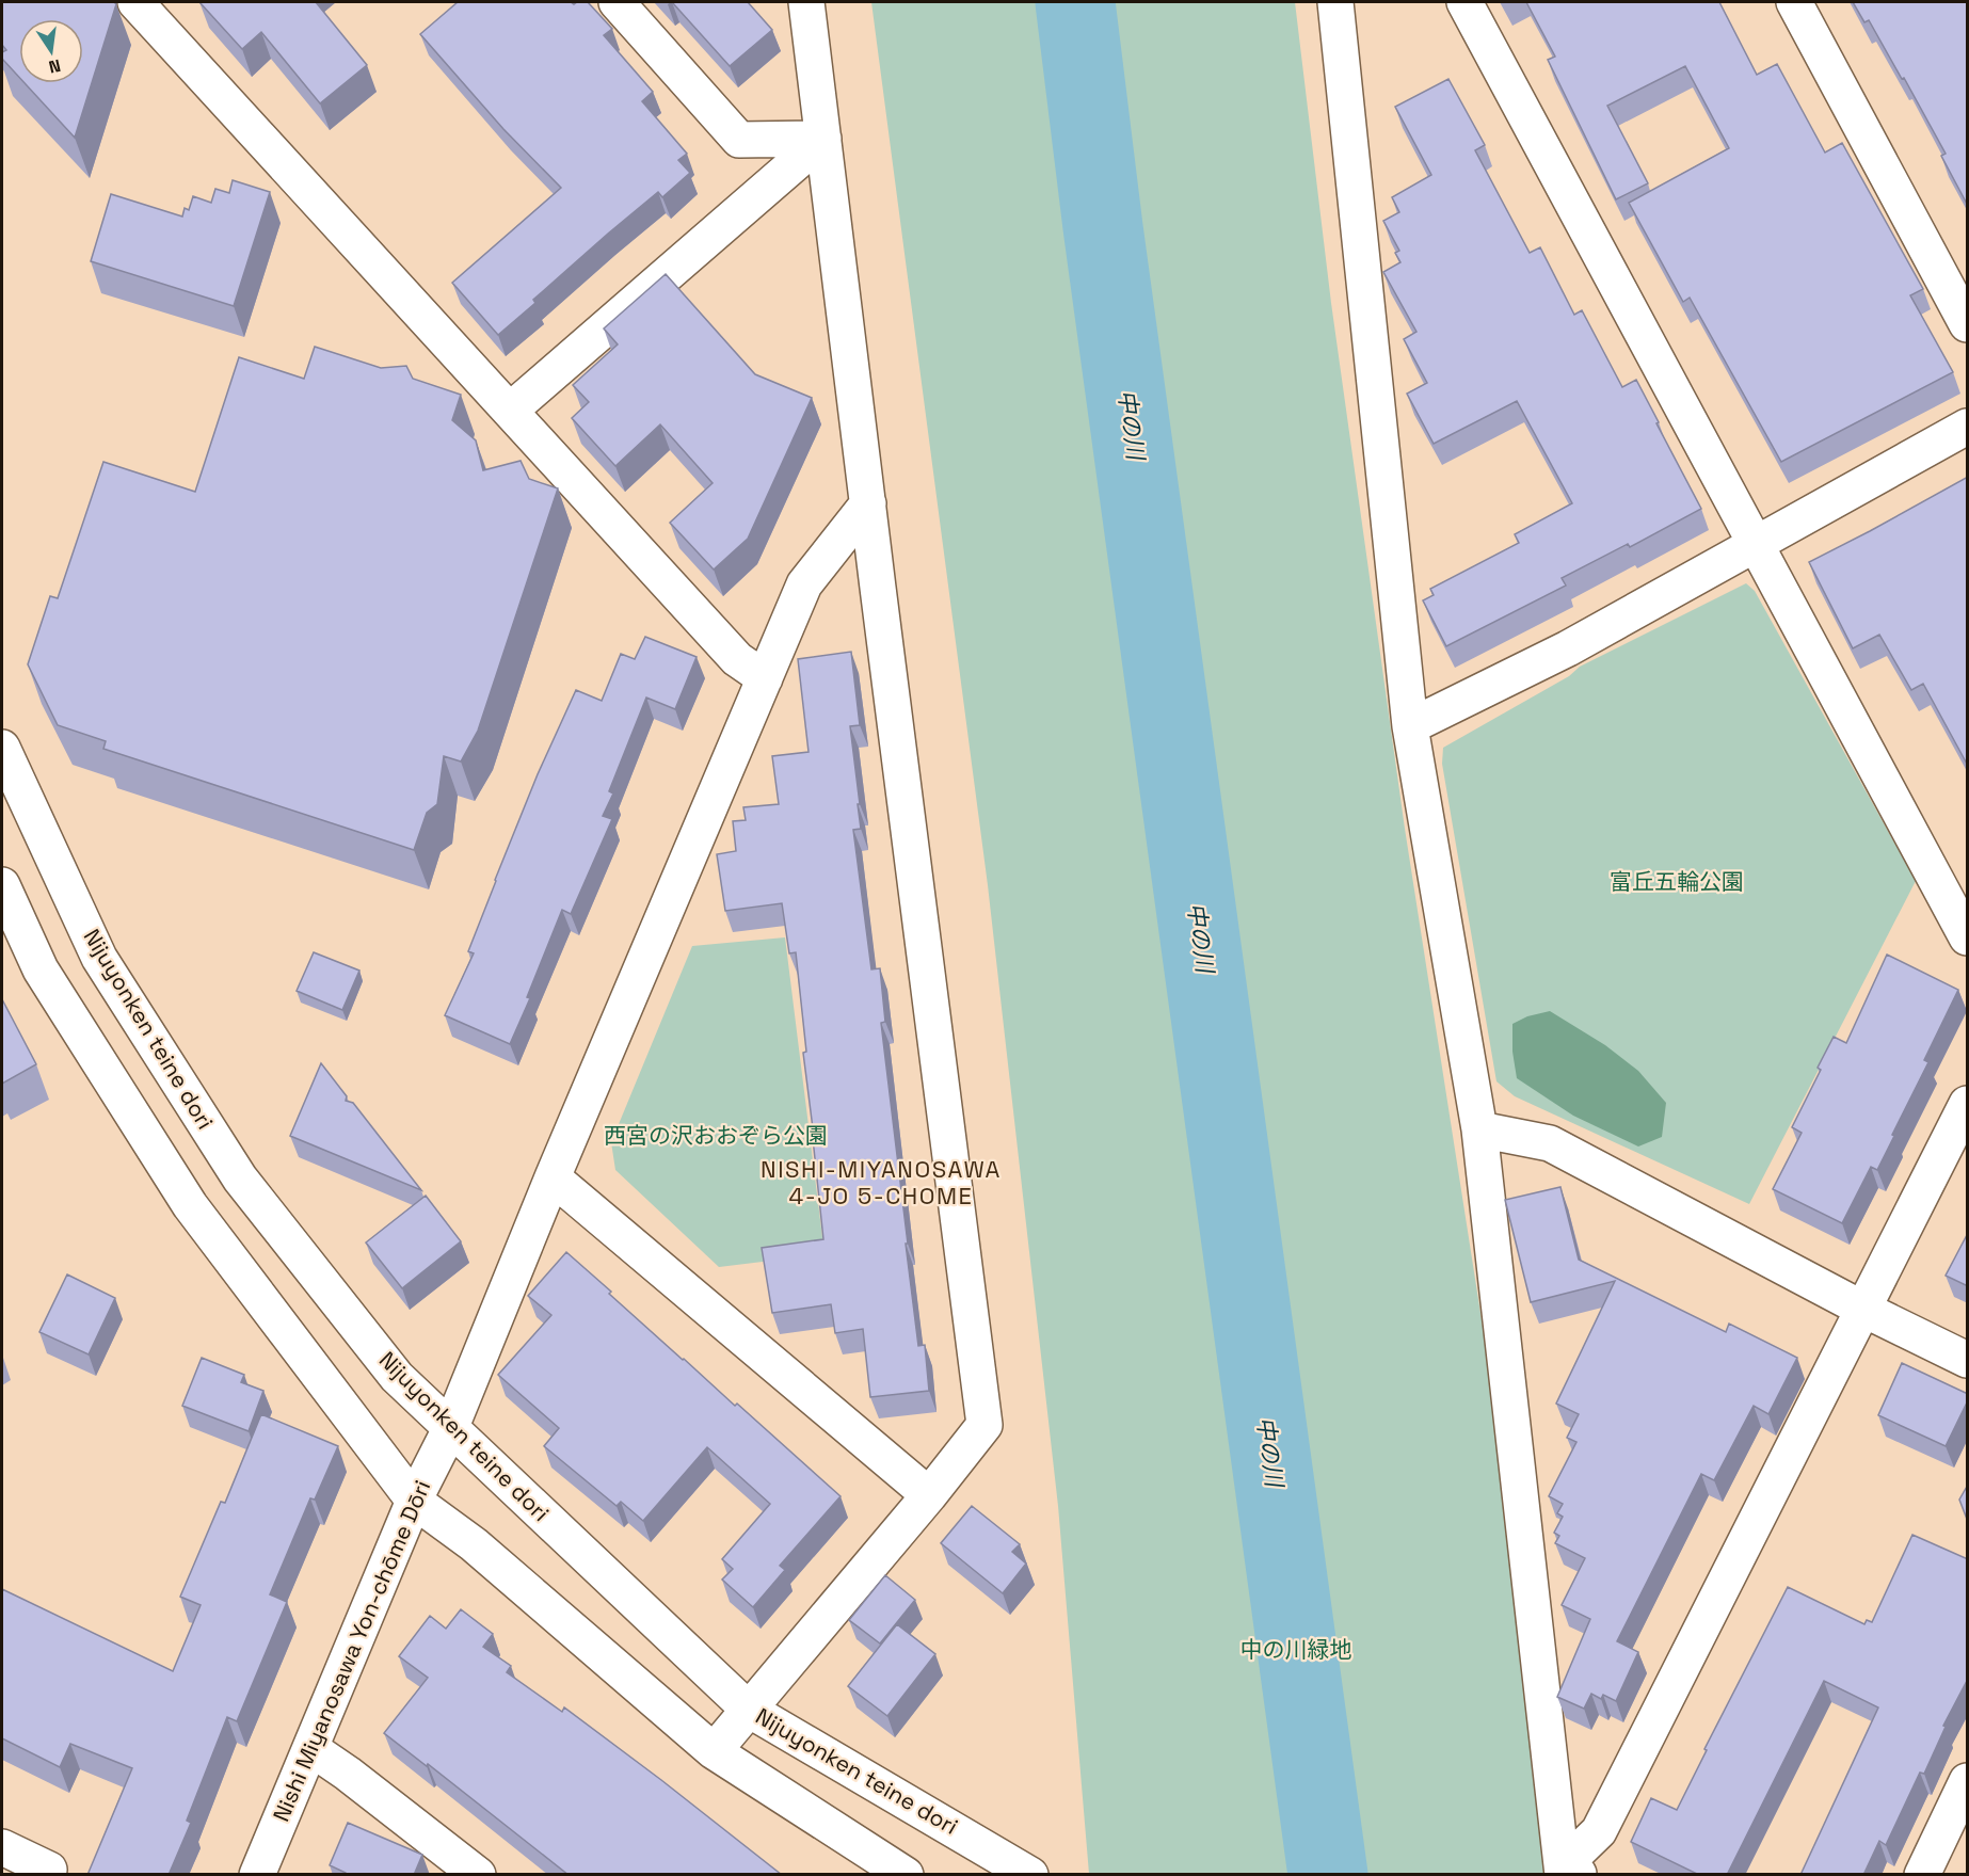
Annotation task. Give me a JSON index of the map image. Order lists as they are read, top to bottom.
{
  "streets": {
    "street": ["Nijuyonken teine dori", "Nishi Miyanosawa Yon-chōme Dōri"]
  },
  "crossings": [
    ["Nijuyonken teine dori", "Nishi Miyanosawa Yon-chōme Dōri"]
  ],
  "districts": ["NISHI-MIYANOSAWA 4-JO 5-CHOME"],
  "water": ["中の川"],
  "parks": ["富丘五輪公園", "西宮の沢おおぞら公園", "中の川緑地"],
  "north": "bottom"
}
